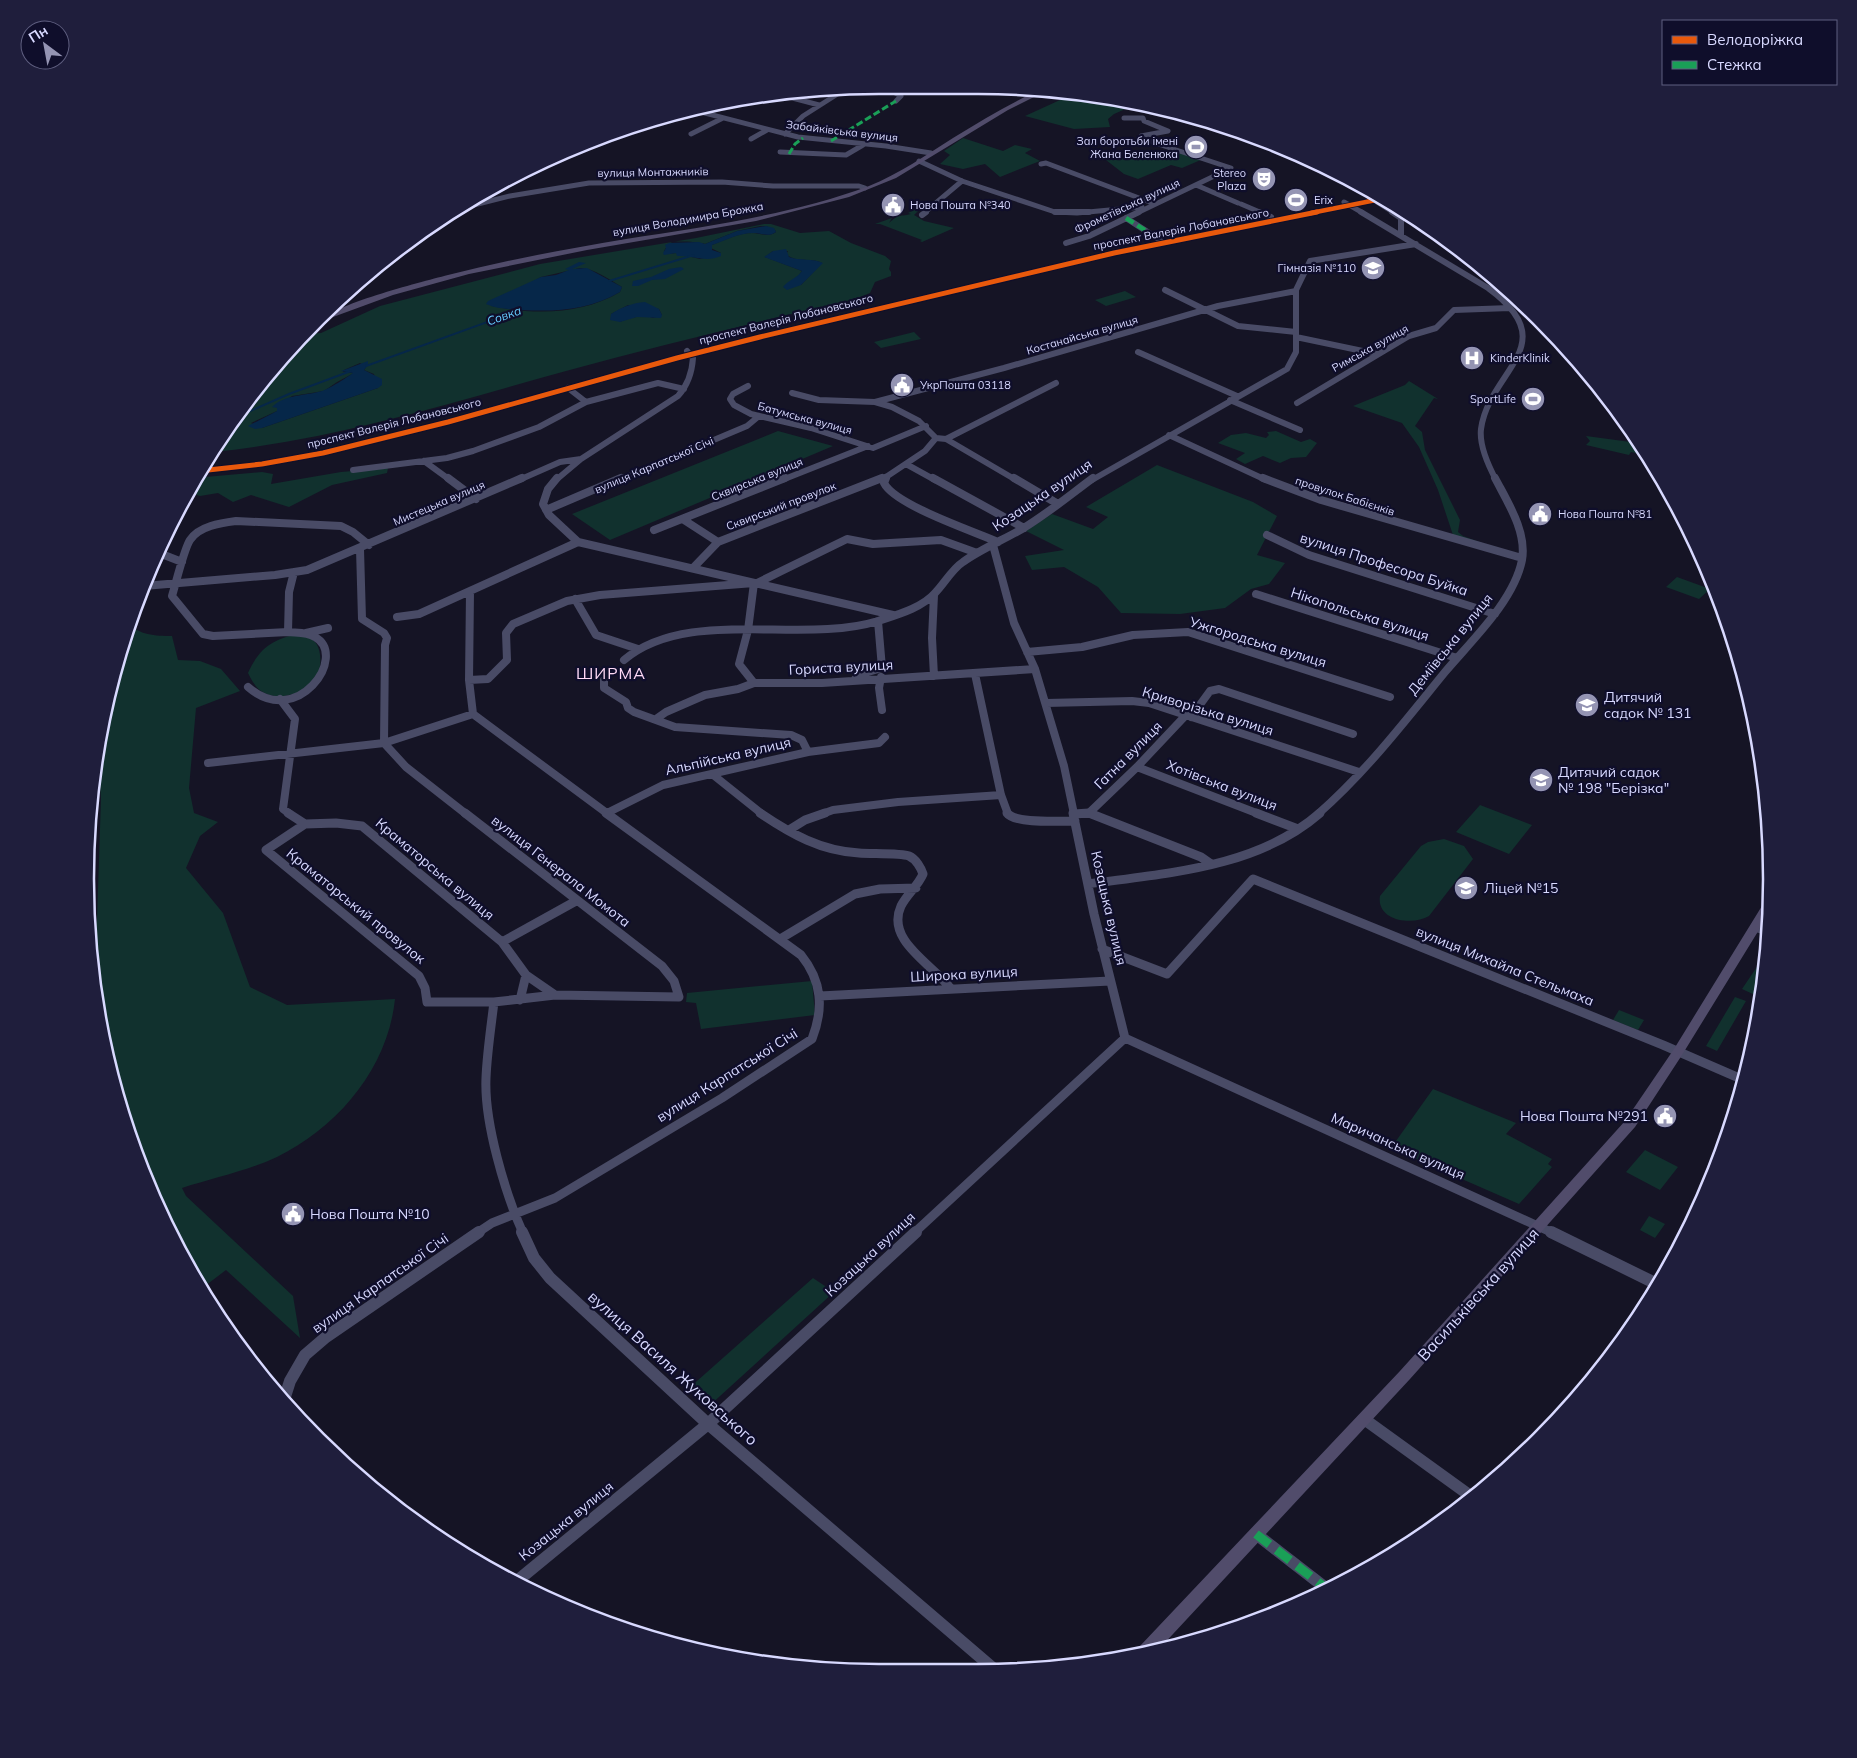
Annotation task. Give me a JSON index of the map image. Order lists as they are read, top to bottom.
{
  "streets": {
    "main road": ["вулиця Володимира Брожка", "проспект Валерія Лобановського", "Васильківська вулиця"],
    "street": [
      "Забайківська вулиця",
      "вулиця Монтажників",
      "Фрометівська вулиця",
      "Костанайська вулиця",
      "Римська вулиця",
      "Батумська вулиця",
      "вулиця Карпатської Січі",
      "Сквирська вулиця",
      "Козацька вулиця",
      "провулок Бабієнків",
      "Мистецька вулиця",
      "Сквирський провулок",
      "вулиця Професора Буйка",
      "Нікопольська вулиця",
      "Ужгородська вулиця",
      "Деміївська вулиця",
      "Гориста вулиця",
      "Криворізька вулиця",
      "Гатна вулиця",
      "Альпійська вулиця",
      "Хотівська вулиця",
      "Краматорська вулиця",
      "вулиця Генерала Момота",
      "Краматорський провулок",
      "вулиця Михайла Стельмаха",
      "Широка вулиця",
      "Маричанська вулиця",
      "вулиця Василя Жуковського"
    ]
  },
  "crossings": [
    ["Забайківська вулиця", "вулиця Володимира Брожка"],
    ["вулиця Монтажників", "вулиця Володимира Брожка"],
    ["Фрометівська вулиця", "проспект Валерія Лобановського"],
    ["проспект Валерія Лобановського", "Деміївська вулиця"],
    ["Костанайська вулиця", "Козацька вулиця"],
    ["Римська вулиця", "Деміївська вулиця"],
    ["Батумська вулиця", "вулиця Карпатської Січі"],
    ["Батумська вулиця", "Сквирська вулиця"],
    ["вулиця Карпатської Січі", "Альпійська вулиця"],
    ["вулиця Карпатської Січі", "Широка вулиця"],
    ["вулиця Карпатської Січі", "вулиця Василя Жуковського"],
    ["Козацька вулиця", "провулок Бабієнків"],
    ["Козацька вулиця", "Ужгородська вулиця"],
    ["Козацька вулиця", "Деміївська вулиця"],
    ["Козацька вулиця", "Гориста вулиця"],
    ["Козацька вулиця", "Криворізька вулиця"],
    ["Козацька вулиця", "вулиця Михайла Стельмаха"],
    ["Козацька вулиця", "Широка вулиця"],
    ["Козацька вулиця", "Маричанська вулиця"],
    ["Козацька вулиця", "вулиця Василя Жуковського"],
    ["провулок Бабієнків", "Деміївська вулиця"],
    ["вулиця Професора Буйка", "Деміївська вулиця"],
    ["Нікопольська вулиця", "Деміївська вулиця"],
    ["Деміївська вулиця", "Криворізька вулиця"],
    ["Деміївська вулиця", "Хотівська вулиця"],
    ["Гориста вулиця", "Альпійська вулиця"],
    ["Криворізька вулиця", "Гатна вулиця"],
    ["Гатна вулиця", "Хотівська вулиця"],
    ["Краматорська вулиця", "вулиця Генерала Момота"],
    ["Краматорська вулиця", "Краматорський провулок"],
    ["вулиця Генерала Момота", "Краматорський провулок"],
    ["вулиця Генерала Момота", "вулиця Василя Жуковського"],
    ["вулиця Михайла Стельмаха", "Васильківська вулиця"],
    ["Маричанська вулиця", "Васильківська вулиця"]
  ],
  "districts": ["ШИРМА"],
  "water": ["Совка"],
  "places": {
    "sports": ["Зал боротьби імені Жана Беленюка", "Erix", "SportLife"],
    "theatre": ["Stereo Plaza"],
    "public building": [
      "Нова Пошта №340",
      "УкрПошта 03118",
      "Нова Пошта №81",
      "Нова Пошта №291",
      "Нова Пошта №10"
    ],
    "school or university": [
      "Гімназія №110",
      "Дитячий садок № 131",
      "Дитячий садок № 198 \"Берізка\"",
      "Ліцей №15"
    ],
    "hospital": ["KinderKlinik"]
  },
  "legend": ["Велодоріжка", "Стежка"],
  "north": "top left"
}
